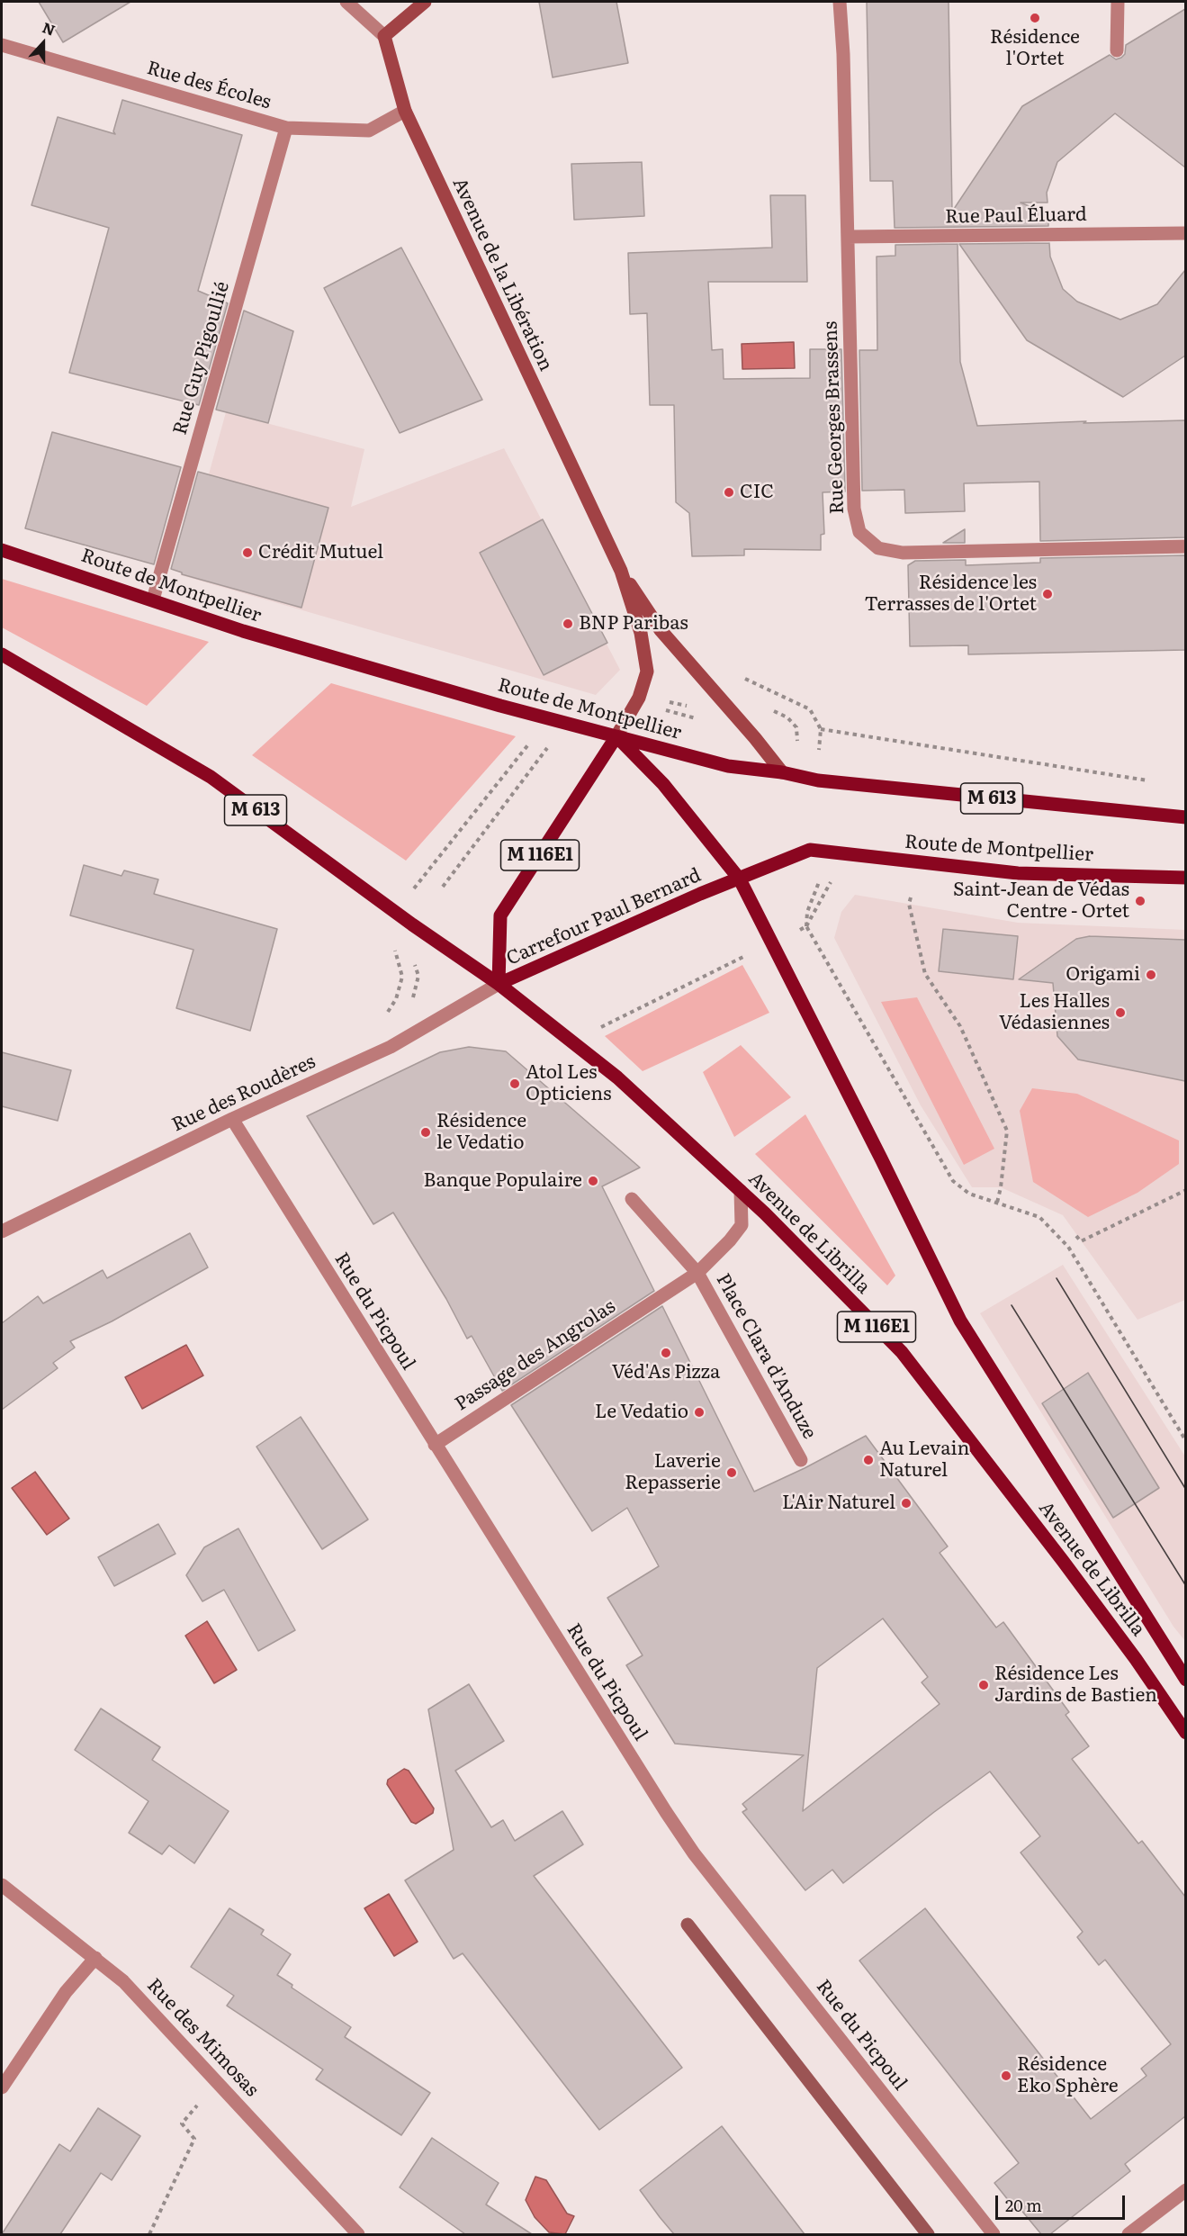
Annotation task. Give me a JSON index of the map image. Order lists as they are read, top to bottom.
{
  "streets": {
    "main road": [
      "Route de Montpellier",
      "M 613",
      "M 116E1",
      "Carrefour Paul Bernard",
      "Avenue de Librilla"
    ],
    "street": [
      "Rue des Écoles",
      "Rue Paul Éluard",
      "Avenue de la Libération",
      "Rue Guy Pigoullié",
      "Rue Georges Brassens",
      "Rue des Roudères",
      "Rue du Picpoul",
      "Passage des Angrolas",
      "Place Clara d'Anduze",
      "Rue des Mimosas"
    ]
  },
  "crossings": [
    ["Rue des Écoles", "Avenue de la Libération"],
    ["Rue des Écoles", "Rue Guy Pigoullié"],
    ["Rue Paul Éluard", "Rue Georges Brassens"],
    ["Avenue de la Libération", "Route de Montpellier"],
    ["Avenue de la Libération", "Carrefour Paul Bernard"],
    ["Rue Guy Pigoullié", "Route de Montpellier"],
    ["Route de Montpellier", "Carrefour Paul Bernard"],
    ["M 613", "Carrefour Paul Bernard"],
    ["M 613", "Rue des Roudères"],
    ["M 613", "Avenue de Librilla"],
    ["Carrefour Paul Bernard", "Rue des Roudères"],
    ["Carrefour Paul Bernard", "Avenue de Librilla"],
    ["Rue des Roudères", "Avenue de Librilla"],
    ["Rue des Roudères", "Rue du Picpoul"],
    ["Avenue de Librilla", "Place Clara d'Anduze"],
    ["Rue du Picpoul", "Passage des Angrolas"],
    ["Passage des Angrolas", "Place Clara d'Anduze"]
  ],
  "places": [
    "Résidence l'Ortet",
    "CIC",
    "Crédit Mutuel",
    "Résidence les Terrasses de l'Ortet",
    "BNP Paribas",
    "Saint-Jean de Védas Centre - Ortet",
    "Origami",
    "Les Halles Védasiennes",
    "Atol Les Opticiens",
    "Résidence le Vedatio",
    "Banque Populaire",
    "Véd'As Pizza",
    "Le Vedatio",
    "Au Levain Naturel",
    "Laverie Repasserie",
    "L'Air Naturel",
    "Résidence Les Jardins de Bastien",
    "Résidence Eko Sphère"
  ],
  "scale_bar": "20 m",
  "north": "top"
}
